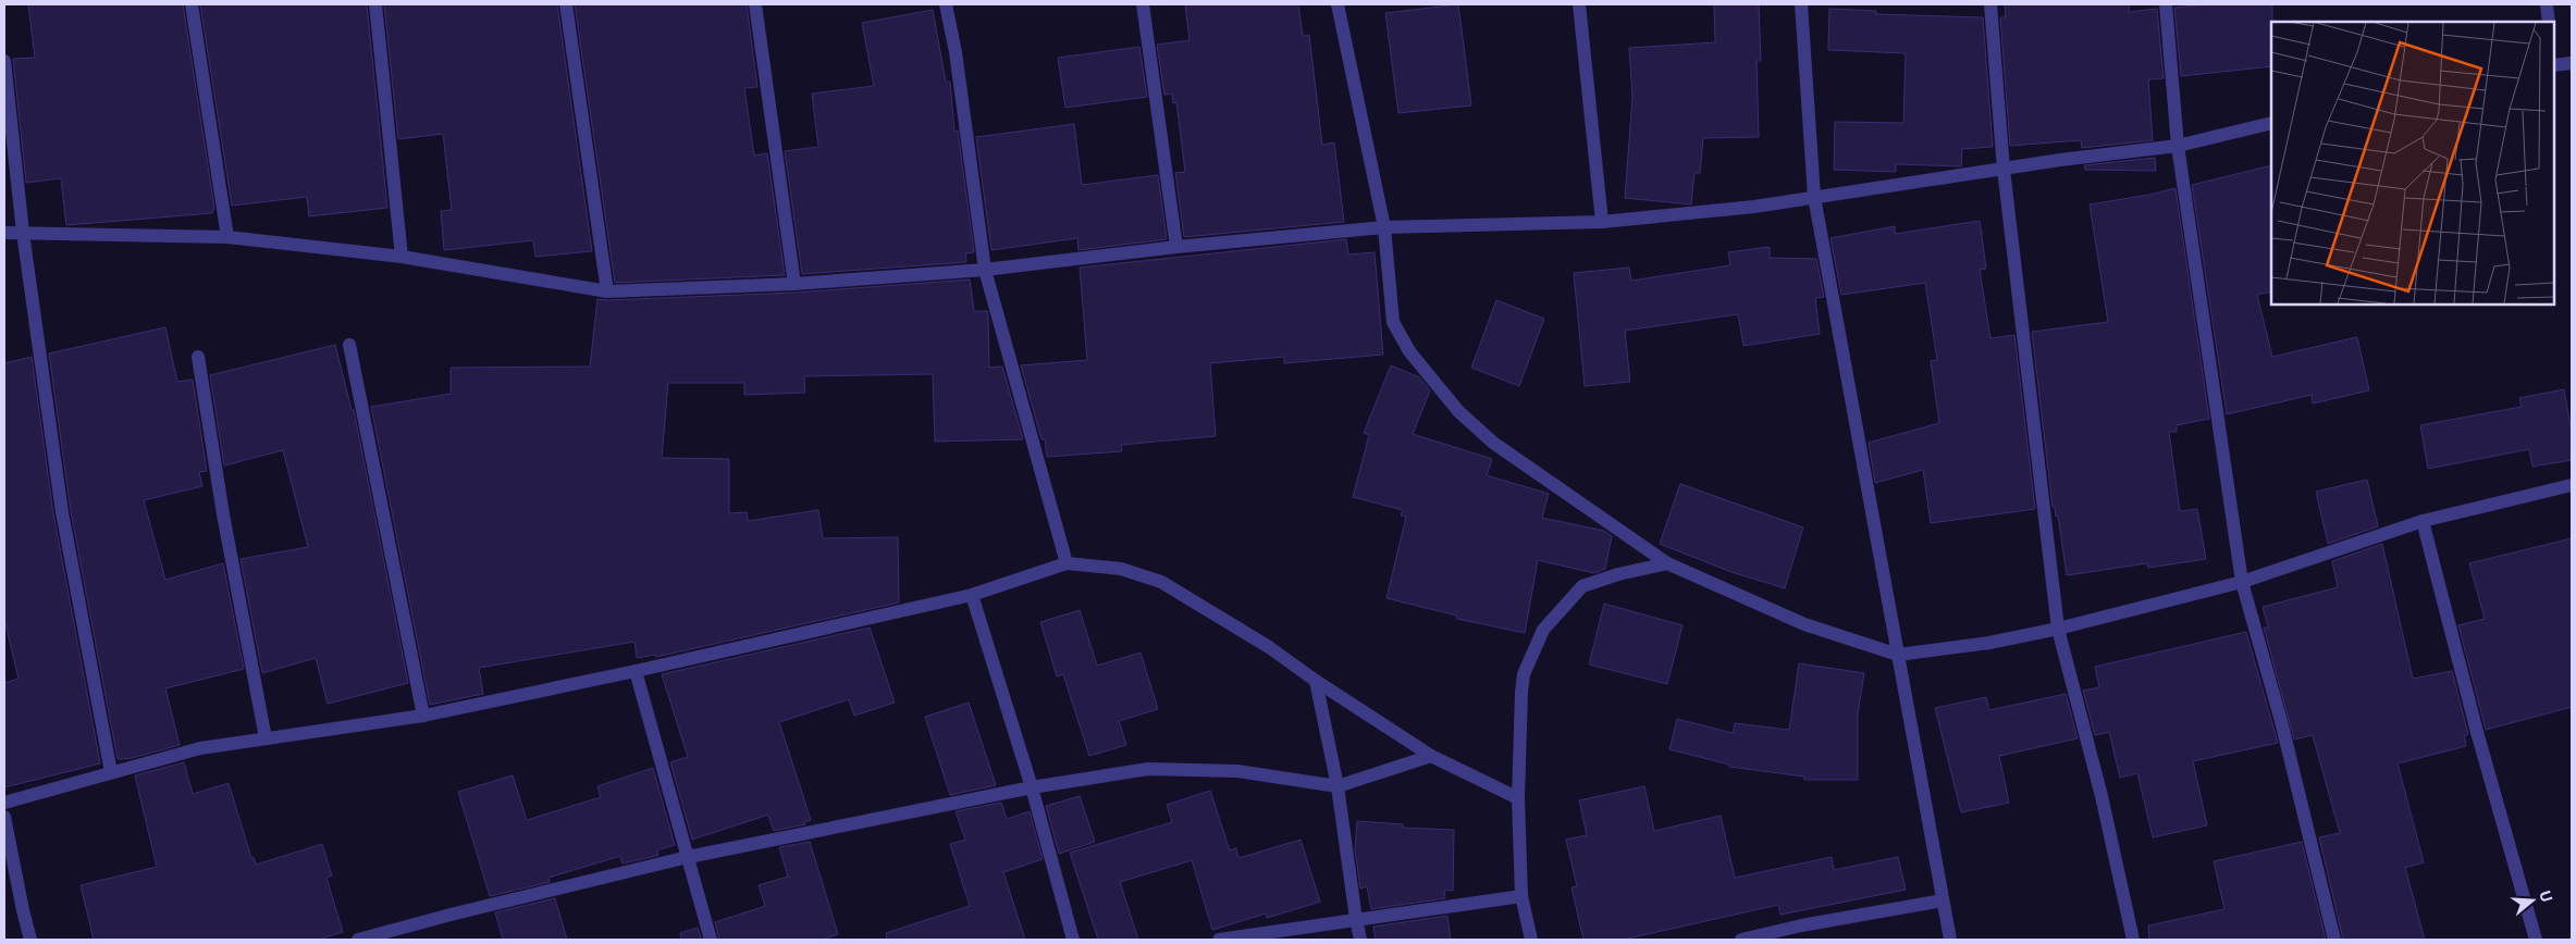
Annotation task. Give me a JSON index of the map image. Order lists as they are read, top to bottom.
{
  "north": "right"
}
